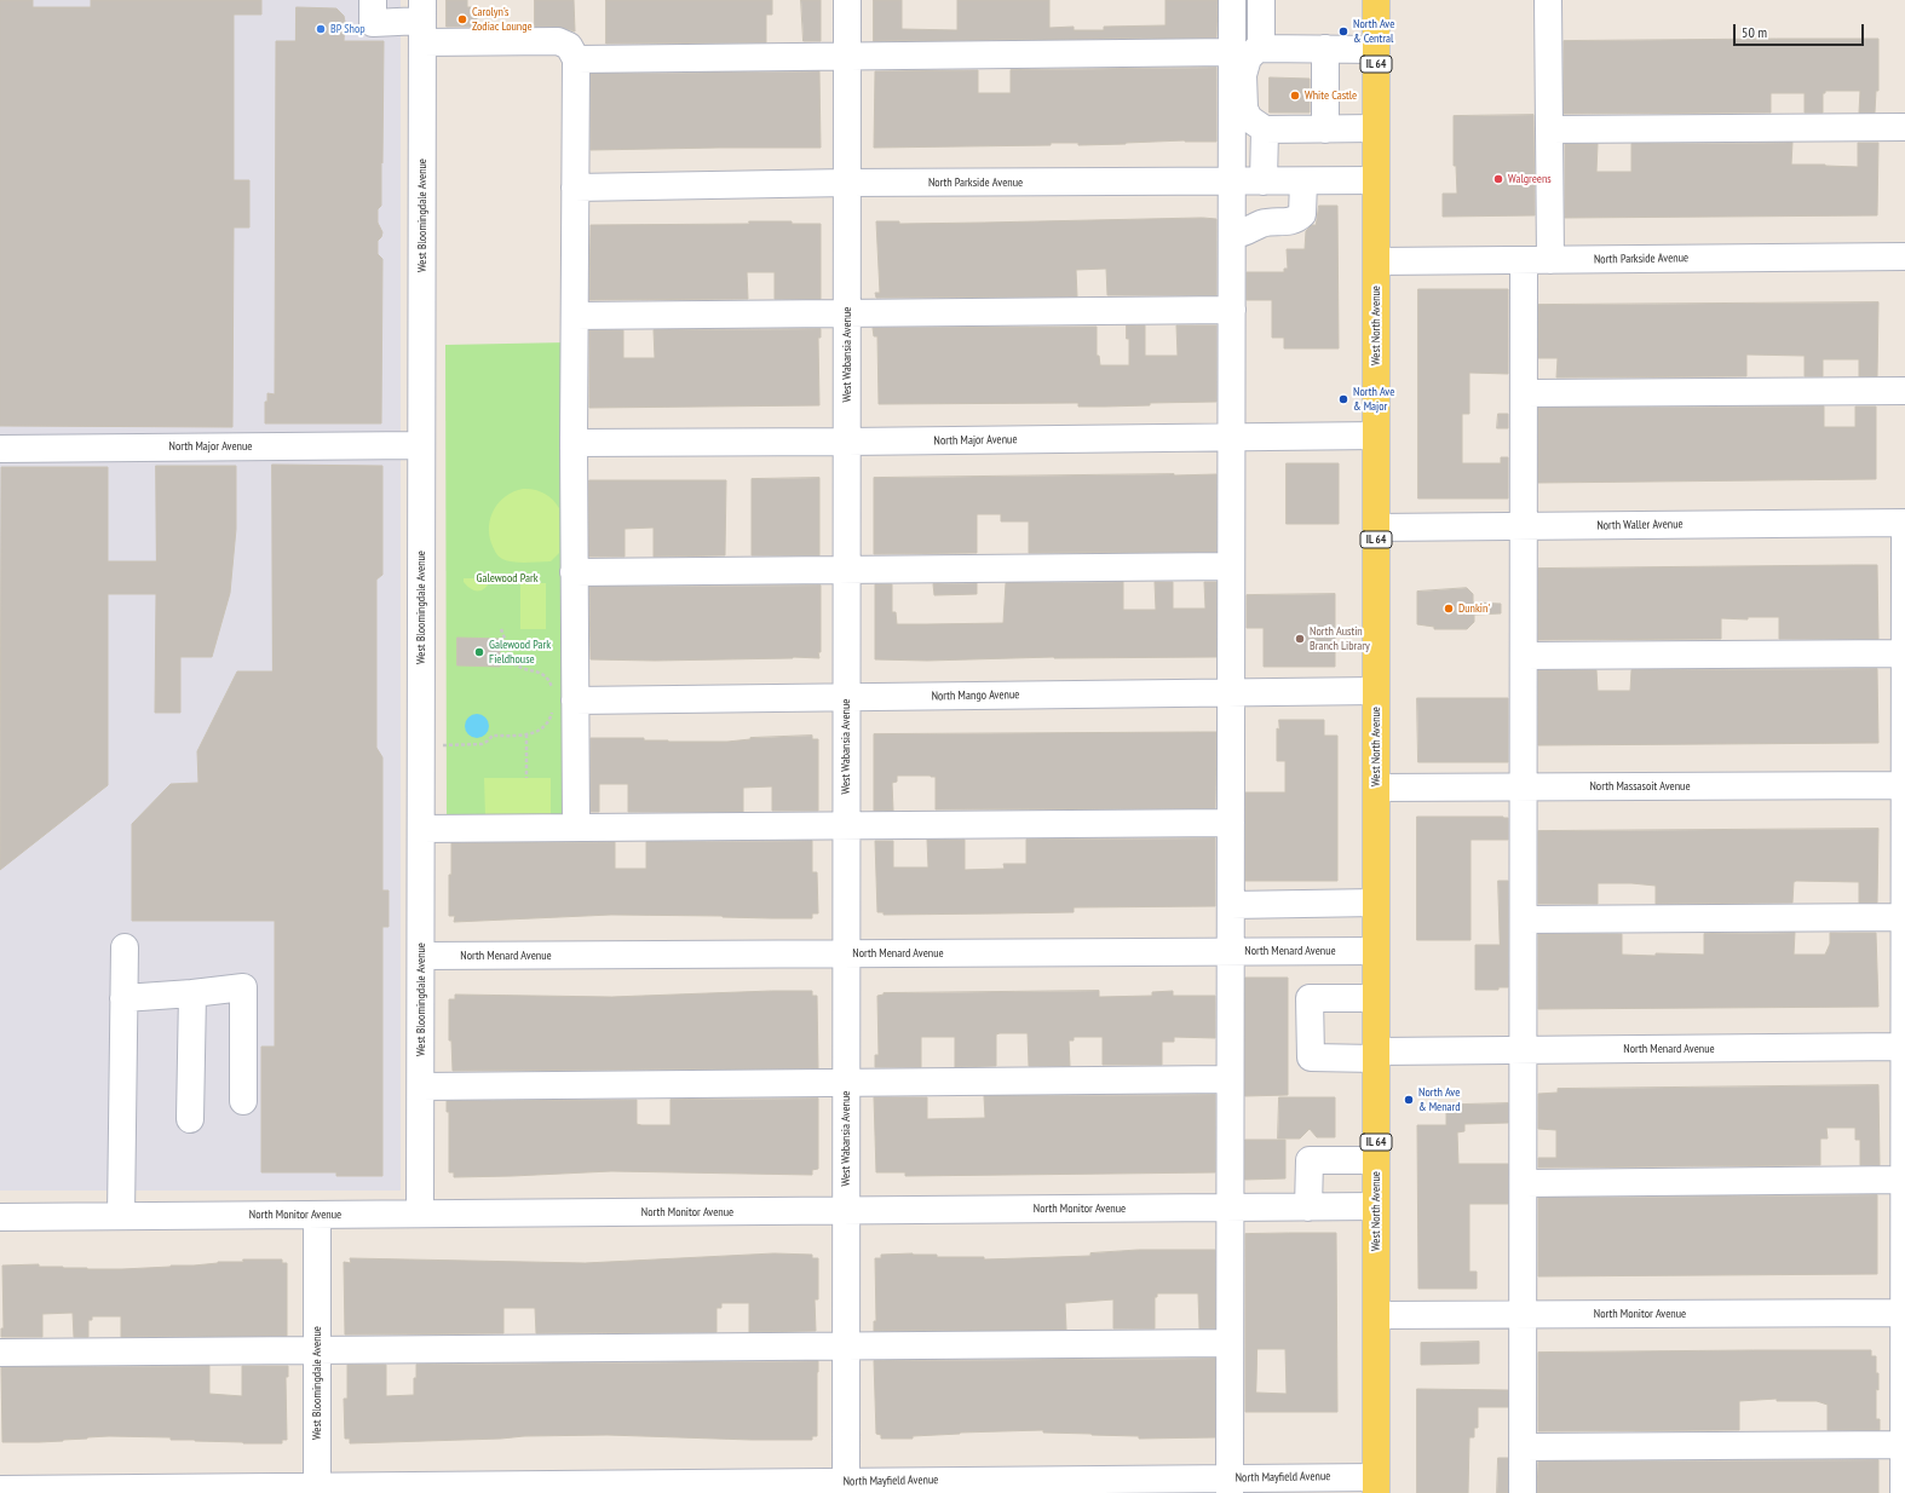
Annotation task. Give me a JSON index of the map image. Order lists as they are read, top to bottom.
{
  "streets": {
    "main road": ["IL 64", "West North Avenue"],
    "street": [
      "North Parkside Avenue",
      "West Bloomingdale Avenue",
      "West Wabansia Avenue",
      "North Major Avenue",
      "North Waller Avenue",
      "North Mango Avenue",
      "North Massasoit Avenue",
      "North Menard Avenue",
      "North Monitor Avenue",
      "North Mayfield Avenue"
    ]
  },
  "crossings": [
    ["North Parkside Avenue", "West North Avenue"],
    ["North Parkside Avenue", "West Wabansia Avenue"],
    ["West Bloomingdale Avenue", "North Major Avenue"],
    ["West Bloomingdale Avenue", "North Menard Avenue"],
    ["West Bloomingdale Avenue", "North Monitor Avenue"],
    ["West Bloomingdale Avenue", "North Mayfield Avenue"],
    ["West North Avenue", "North Major Avenue"],
    ["West North Avenue", "North Waller Avenue"],
    ["West North Avenue", "North Mango Avenue"],
    ["West North Avenue", "North Massasoit Avenue"],
    ["West North Avenue", "North Menard Avenue"],
    ["West North Avenue", "North Monitor Avenue"],
    ["West North Avenue", "North Mayfield Avenue"],
    ["West Wabansia Avenue", "North Major Avenue"],
    ["West Wabansia Avenue", "North Mango Avenue"],
    ["West Wabansia Avenue", "North Menard Avenue"],
    ["West Wabansia Avenue", "North Monitor Avenue"],
    ["West Wabansia Avenue", "North Mayfield Avenue"]
  ],
  "parks": ["Galewood Park"],
  "places": [
    "Carolyn’s Zodiac Lounge",
    "BP Shop",
    "North Ave & Central",
    "White Castle",
    "Walgreens",
    "North Ave & Major",
    "Dunkin'",
    "North Austin Branch Library",
    "Galewood Park Fieldhouse",
    "North Ave & Menard"
  ],
  "scale_bar": "50 m"
}
